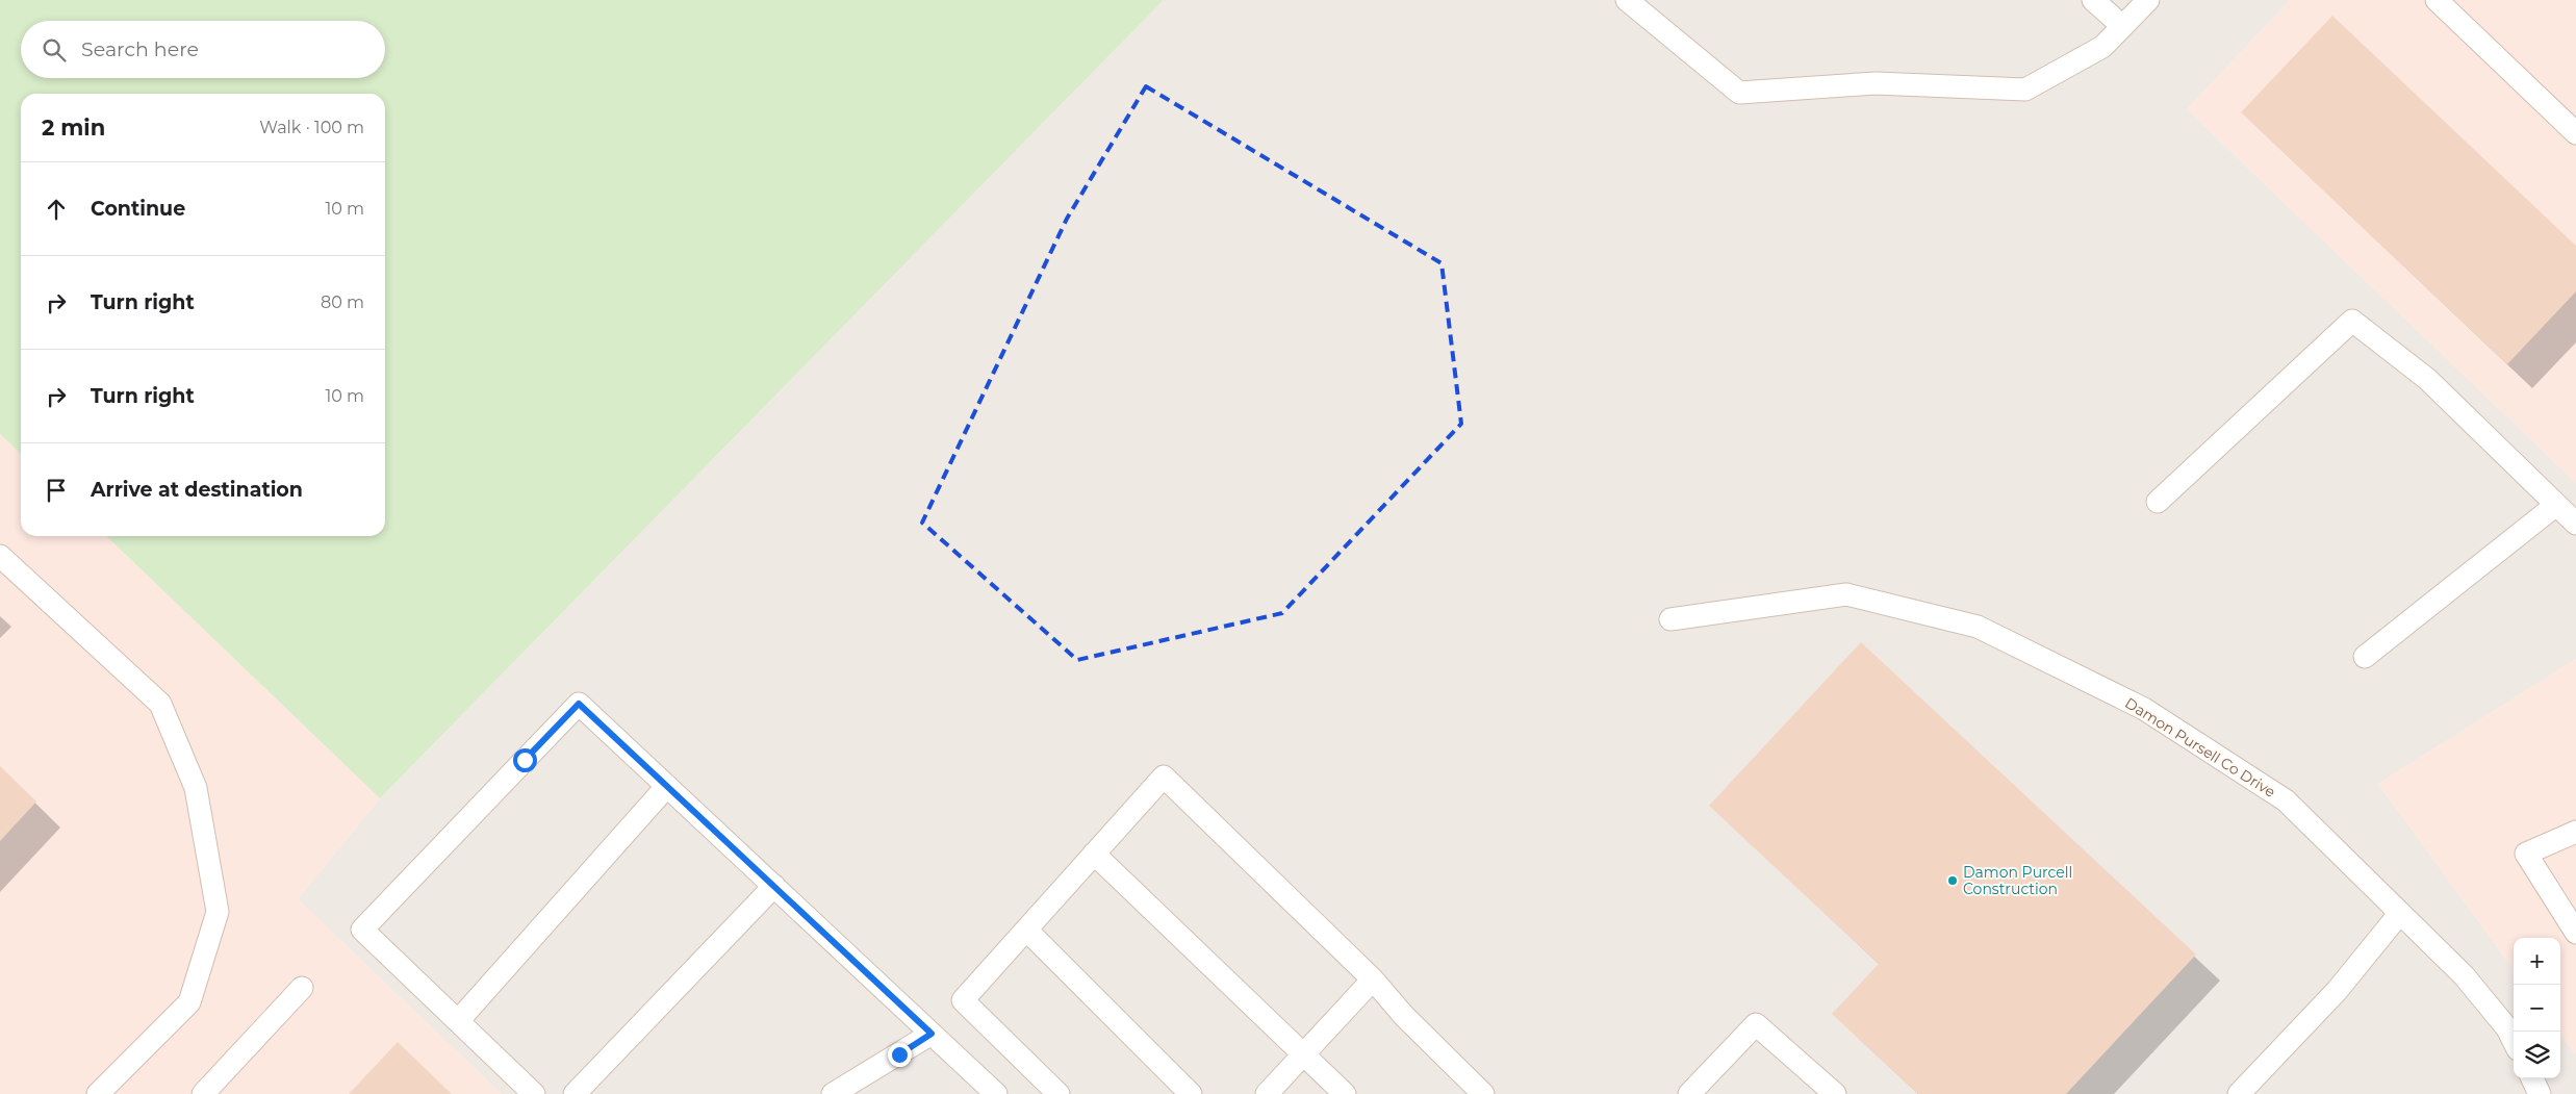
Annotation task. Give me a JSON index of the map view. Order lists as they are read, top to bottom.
{
  "streets": {
    "lane": ["Damon Pursell Co Drive"]
  },
  "places": ["Damon Purcell Construction"],
  "page": {
    "search": "Search here",
    "heading": ["2 min", "Walk · 100 m"],
    "list": [
      ["Continue", "10 m"],
      ["Turn right", "80 m"],
      ["Turn right", "10 m"],
      "Arrive at destination"
    ],
    "map_buttons": ["+", "−"]
  }
}
